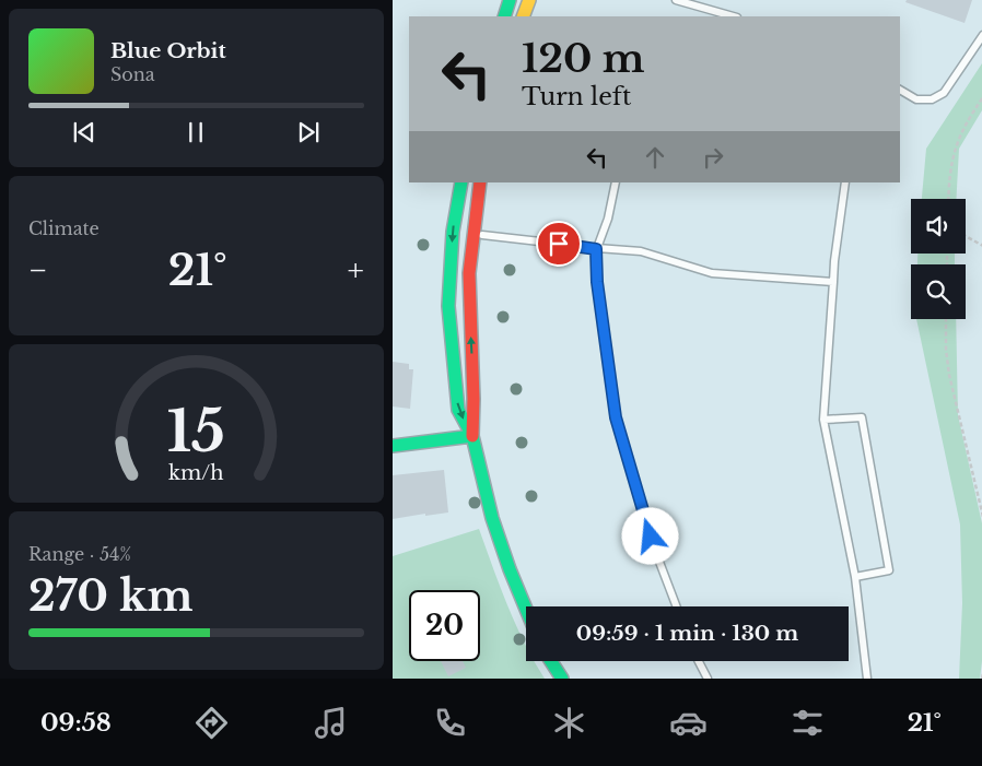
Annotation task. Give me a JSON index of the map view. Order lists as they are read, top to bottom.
{
  "page": {
    "turn": ["120 m", "Turn left"],
    "song": ["Blue Orbit", "Sona"],
    "tile": [
      "Climate",
      ["Range · 54%", "270 km"]
    ],
    "heat": ["−", "21°", "+"],
    "limit": "20",
    "trip": "09:59 · 1 min · 130 m",
    "tabs": ["09:58", "21°"],
    "gauge": ["15", "km/h"]
  }
}
